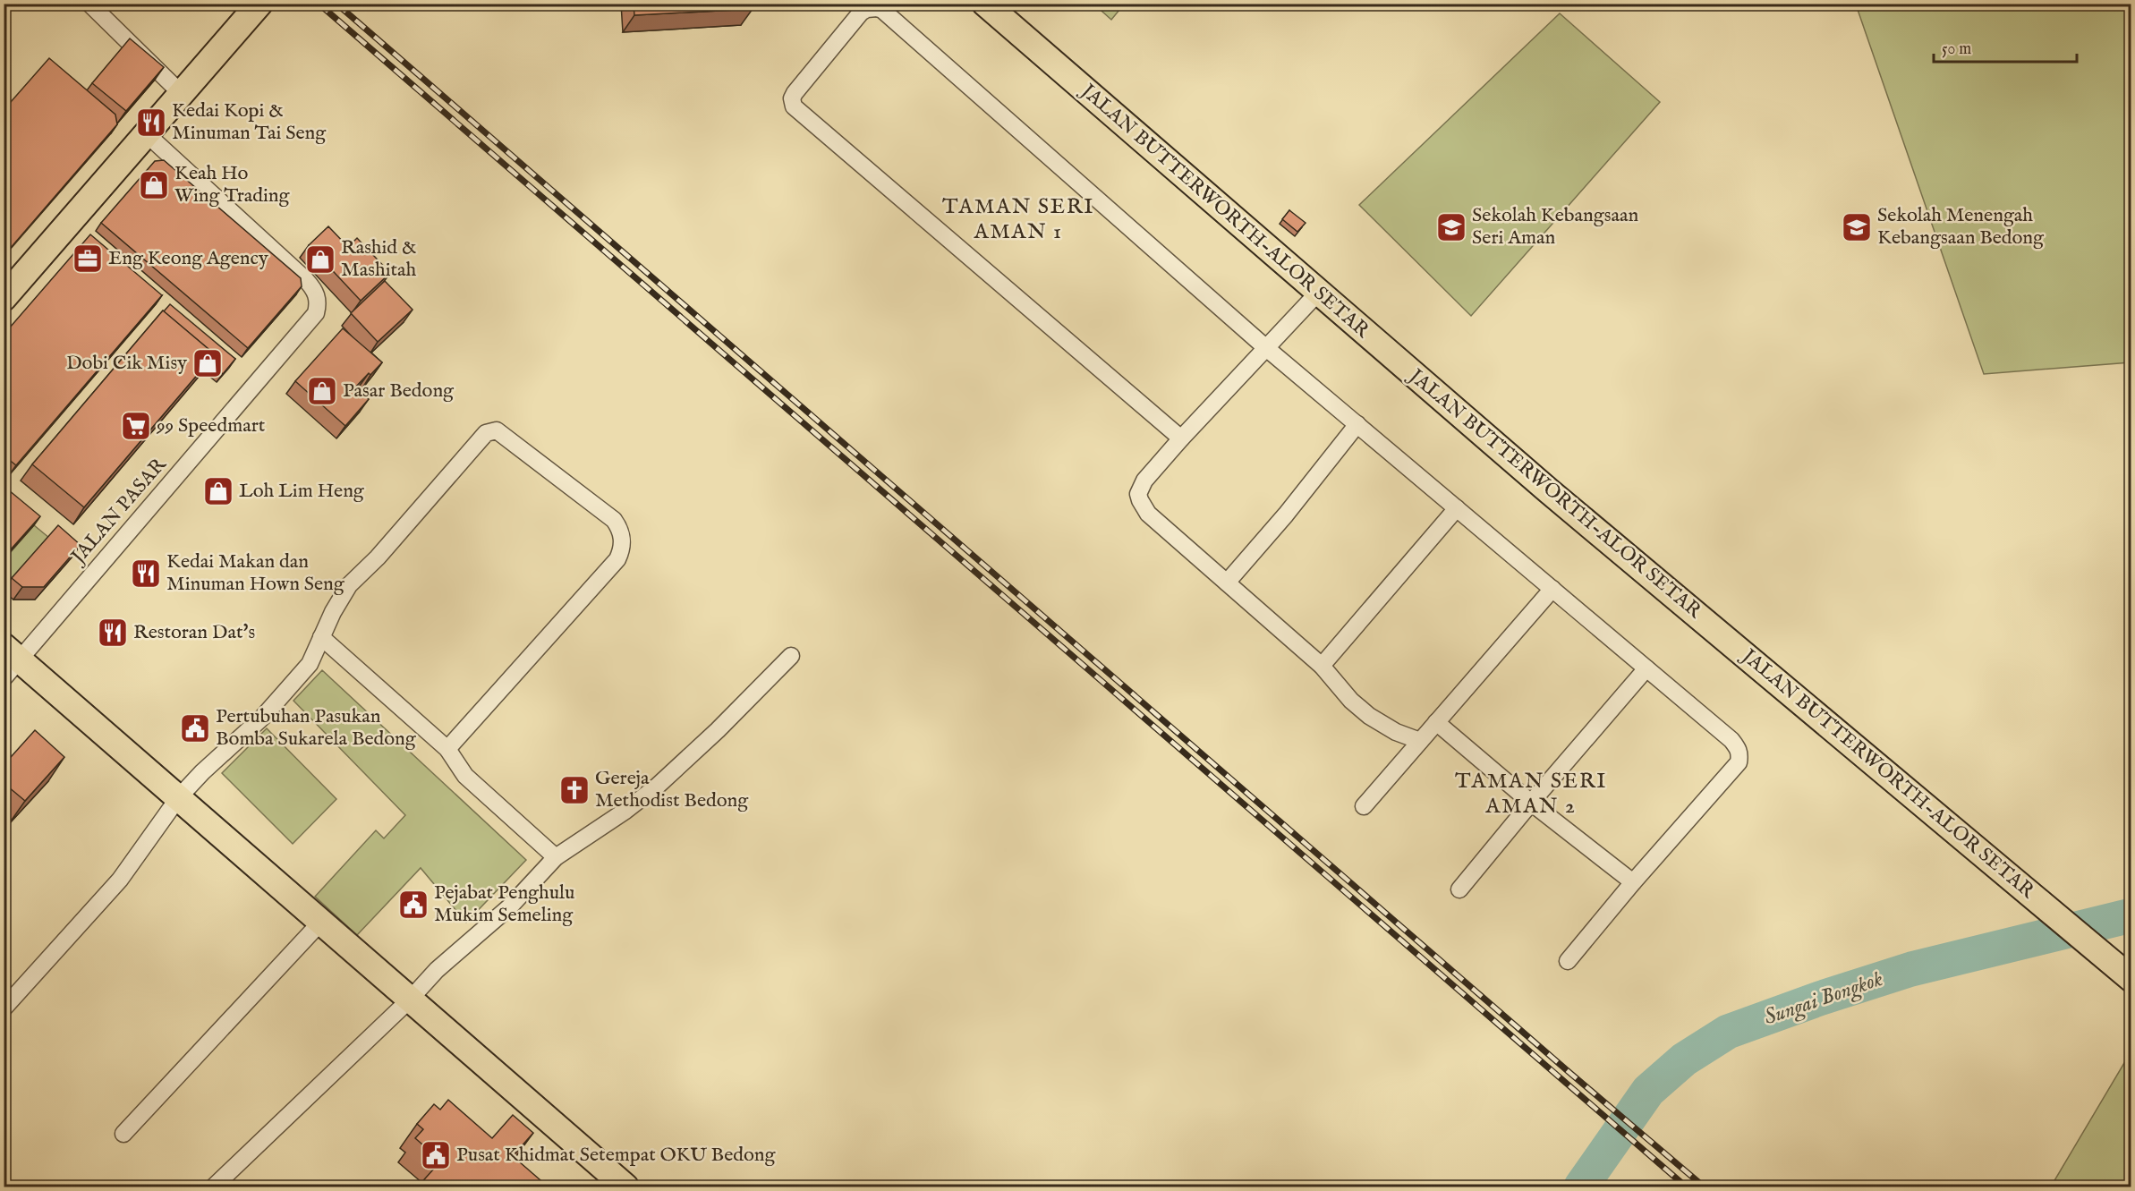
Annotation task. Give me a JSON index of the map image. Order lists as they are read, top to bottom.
{
  "streets": {
    "main road": ["JALAN BUTTERWORTH-ALOR SETAR"],
    "street": ["JALAN PASAR"]
  },
  "districts": ["TAMAN SERI AMAN 1", "TAMAN SERI AMAN 2"],
  "water": ["Sungai Bongkok"],
  "places": {
    "restaurant": ["Kedai Kopi & Minuman Tai Seng", "Kedai Makan dan Minuman Hown Seng", "Restoran Dat's"],
    "shop": [
      "Keah Ho Wing Trading",
      "Rashid & Mashitah",
      "Dobi Cik Misy",
      "Pasar Bedong",
      "Loh Lim Heng"
    ],
    "school or university": ["Sekolah Kebangsaan Seri Aman", "Sekolah Menengah Kebangsaan Bedong"],
    "office": ["Eng Keong Agency"],
    "supermarket": ["99 Speedmart"],
    "public building": ["Pertubuhan Pasukan Bomba Sukarela Bedong", "Pejabat Penghulu Mukim Semeling", "Pusat Khidmat Setempat OKU Bedong"],
    "church": ["Gereja Methodist Bedong"]
  },
  "scale_bar": "50 m"
}
